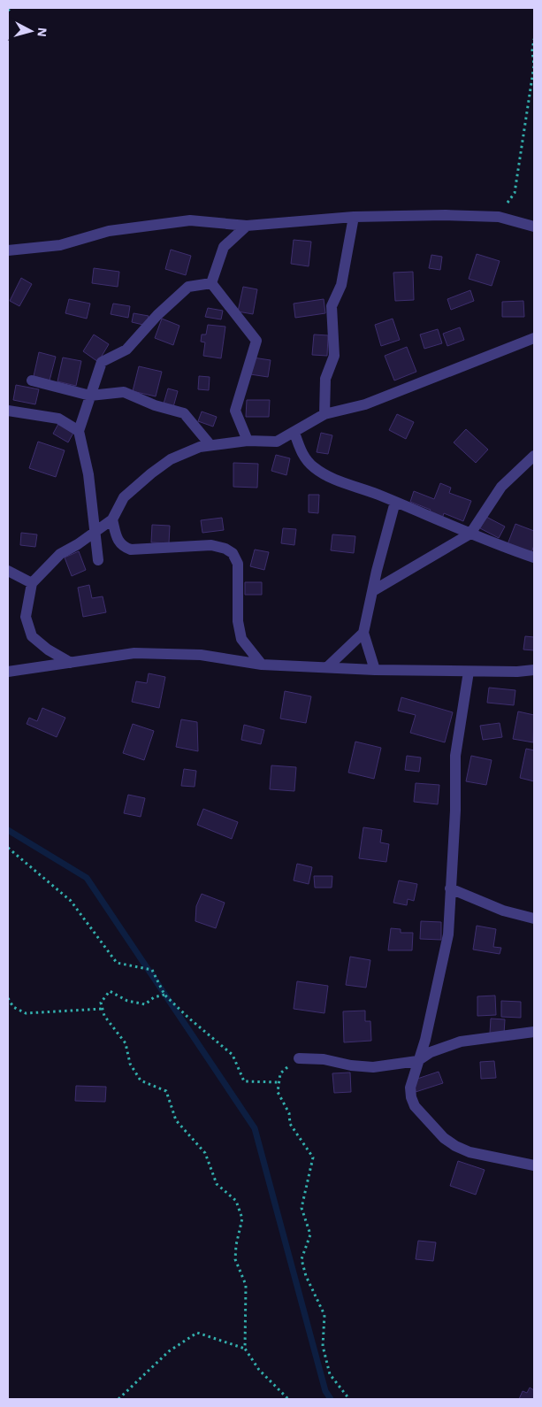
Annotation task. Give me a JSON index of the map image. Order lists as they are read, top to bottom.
{
  "north": "right"
}
